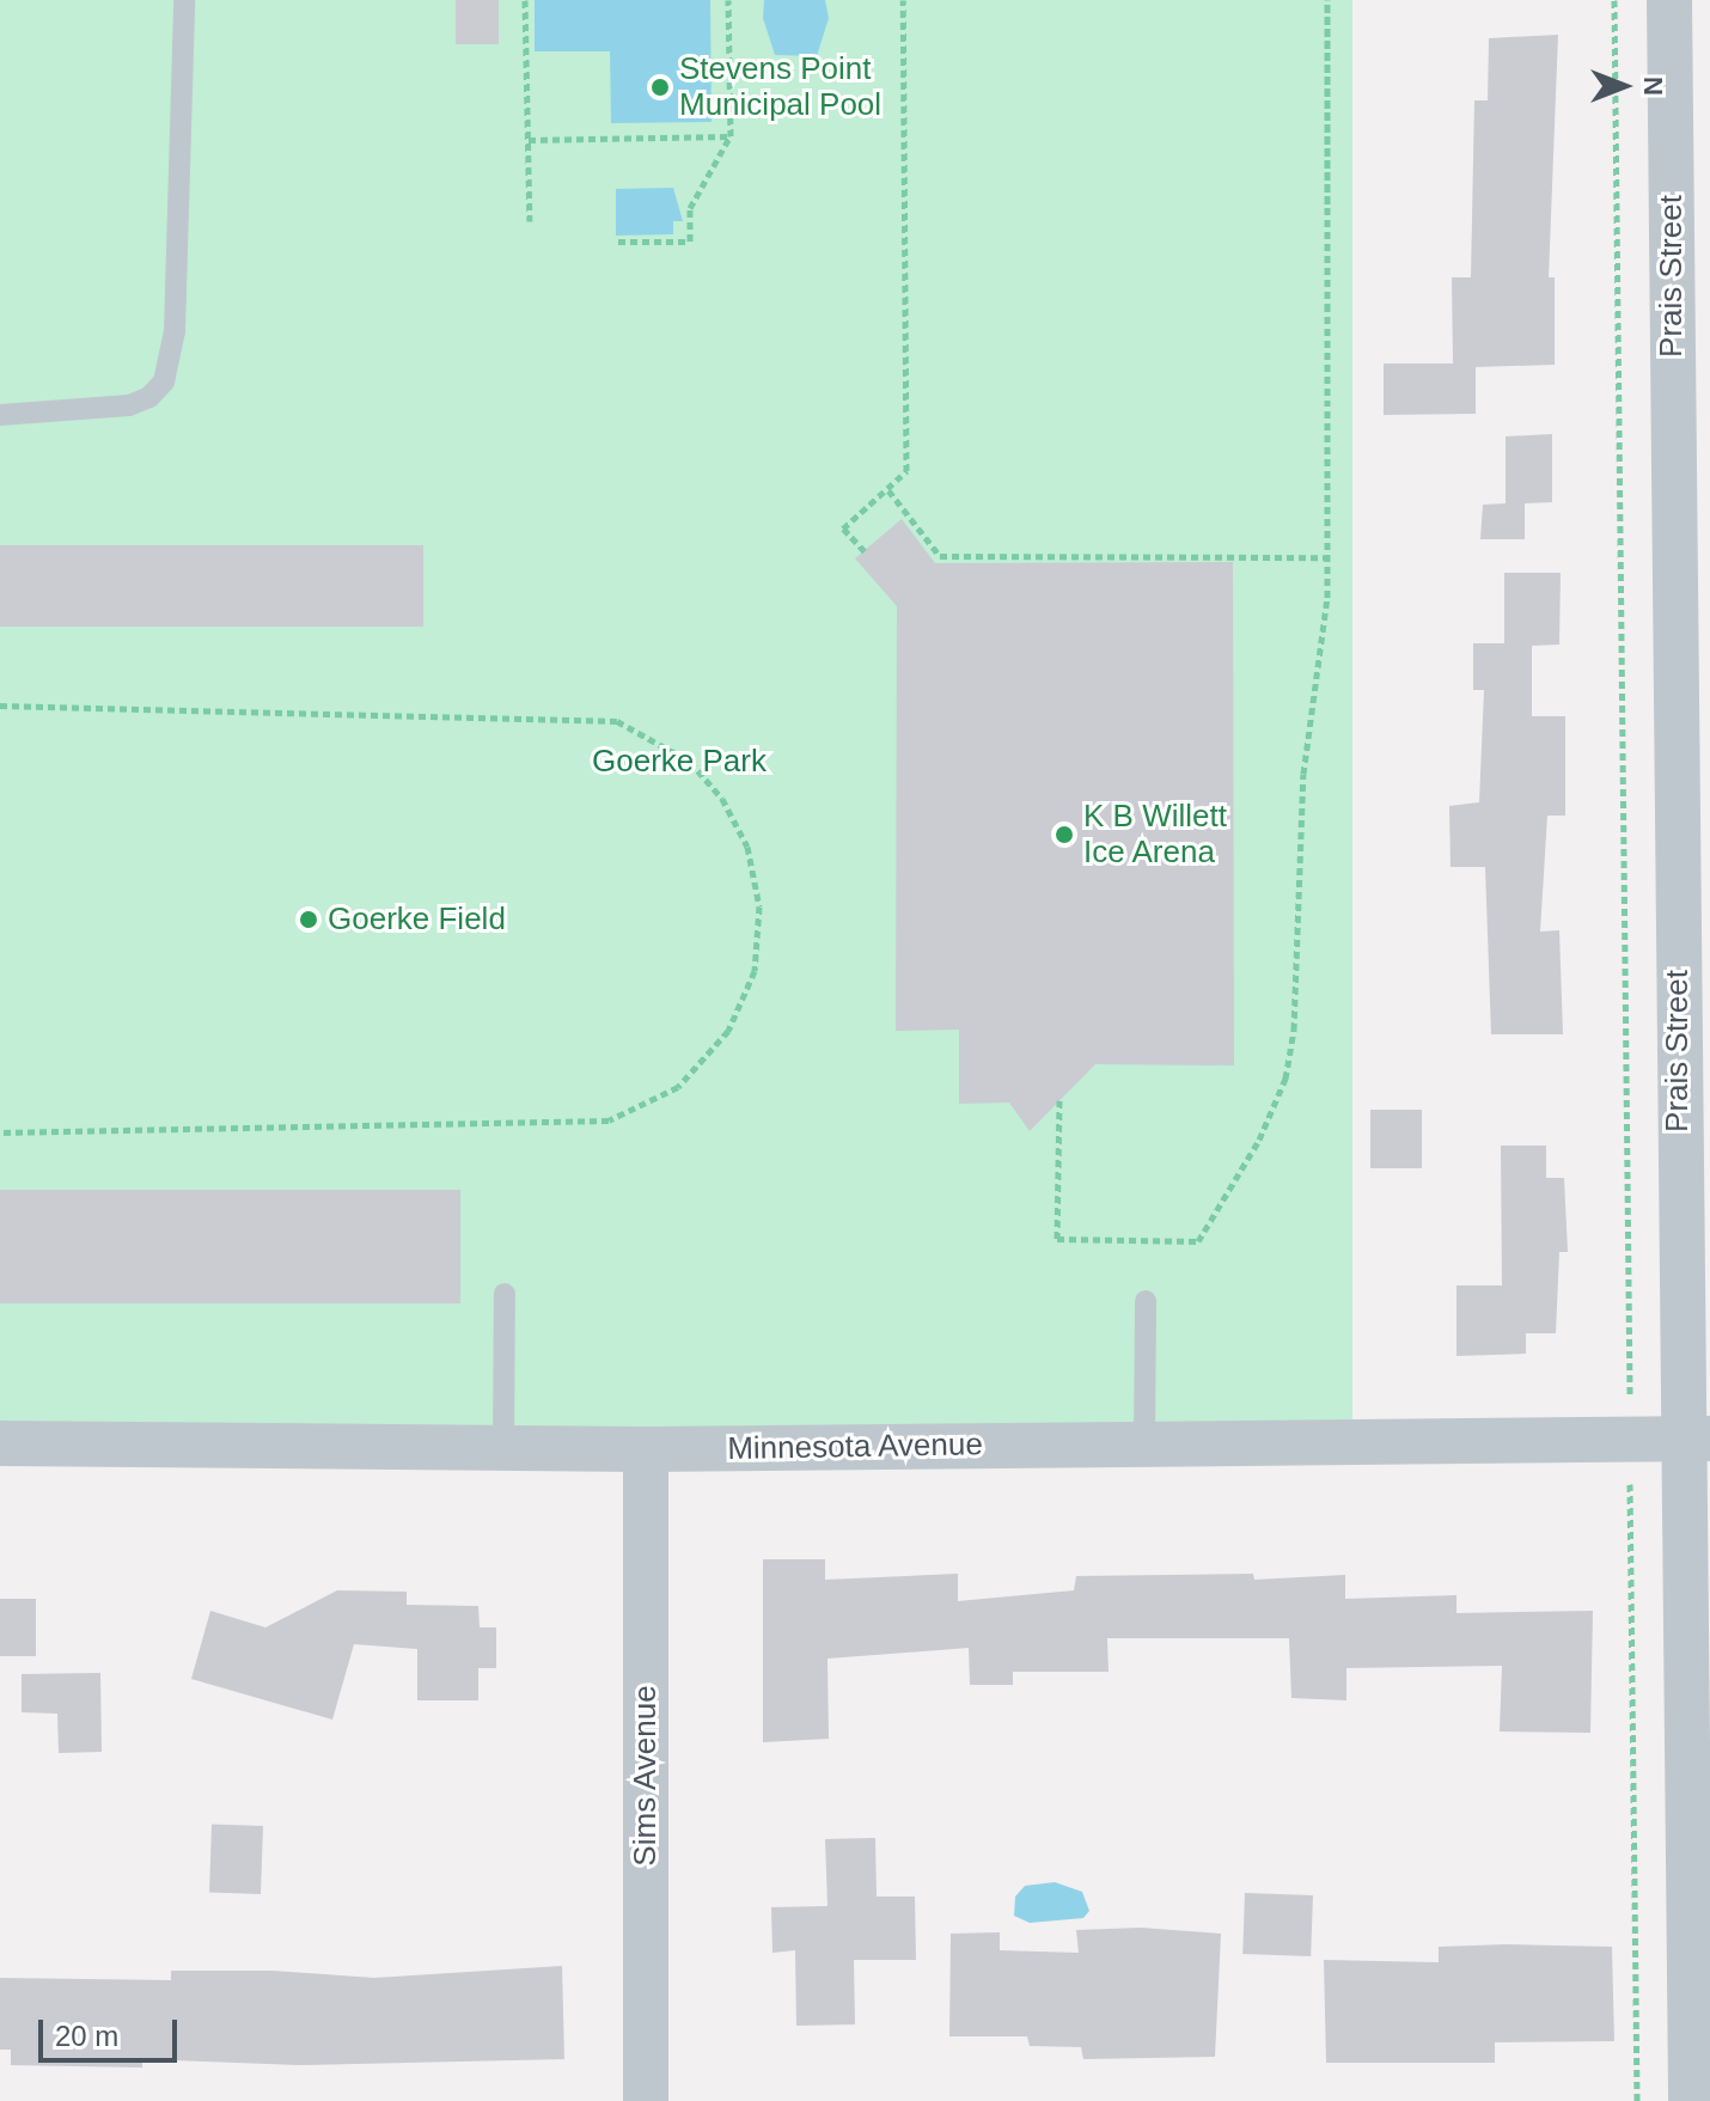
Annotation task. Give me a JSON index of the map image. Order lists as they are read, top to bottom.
{
  "streets": {
    "street": ["Prais Street", "Minnesota Avenue", "Sims Avenue"]
  },
  "crossings": [
    ["Prais Street", "Minnesota Avenue"],
    ["Minnesota Avenue", "Sims Avenue"]
  ],
  "parks": ["Goerke Park"],
  "places": ["Stevens Point Municipal Pool", "K B Willett Ice Arena", "Goerke Field"],
  "scale_bar": "20 m",
  "north": "right"
}
